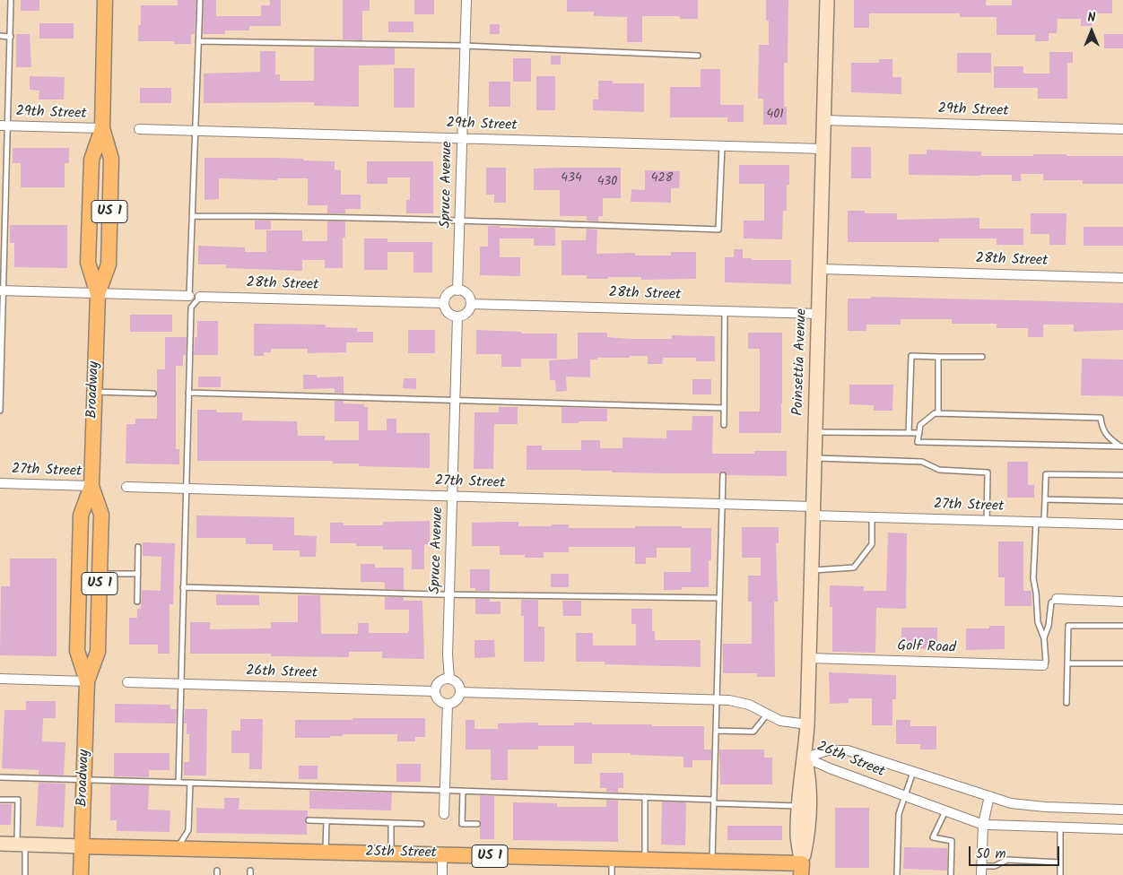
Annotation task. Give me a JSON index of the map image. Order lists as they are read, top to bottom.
{
  "streets": {
    "main road": ["US 1", "Broadway", "25th Street"],
    "street": [
      "29th Street",
      "Spruce Avenue",
      "28th Street",
      "Poinsettia Avenue",
      "27th Street",
      "Golf Road",
      "26th Street"
    ]
  },
  "crossings": [
    ["29th Street", "Spruce Avenue"],
    ["29th Street", "Poinsettia Avenue"],
    ["29th Street", "Broadway"],
    ["Spruce Avenue", "28th Street"],
    ["Spruce Avenue", "27th Street"],
    ["Spruce Avenue", "26th Street"],
    ["28th Street", "Poinsettia Avenue"],
    ["Poinsettia Avenue", "27th Street"],
    ["Poinsettia Avenue", "Golf Road"],
    ["Poinsettia Avenue", "26th Street"],
    ["Broadway", "27th Street"],
    ["Broadway", "25th Street"]
  ],
  "house_numbers": [
    "401",
    "434",
    "428",
    "430"
  ],
  "scale_bar": "50 m",
  "north": "top"
}
